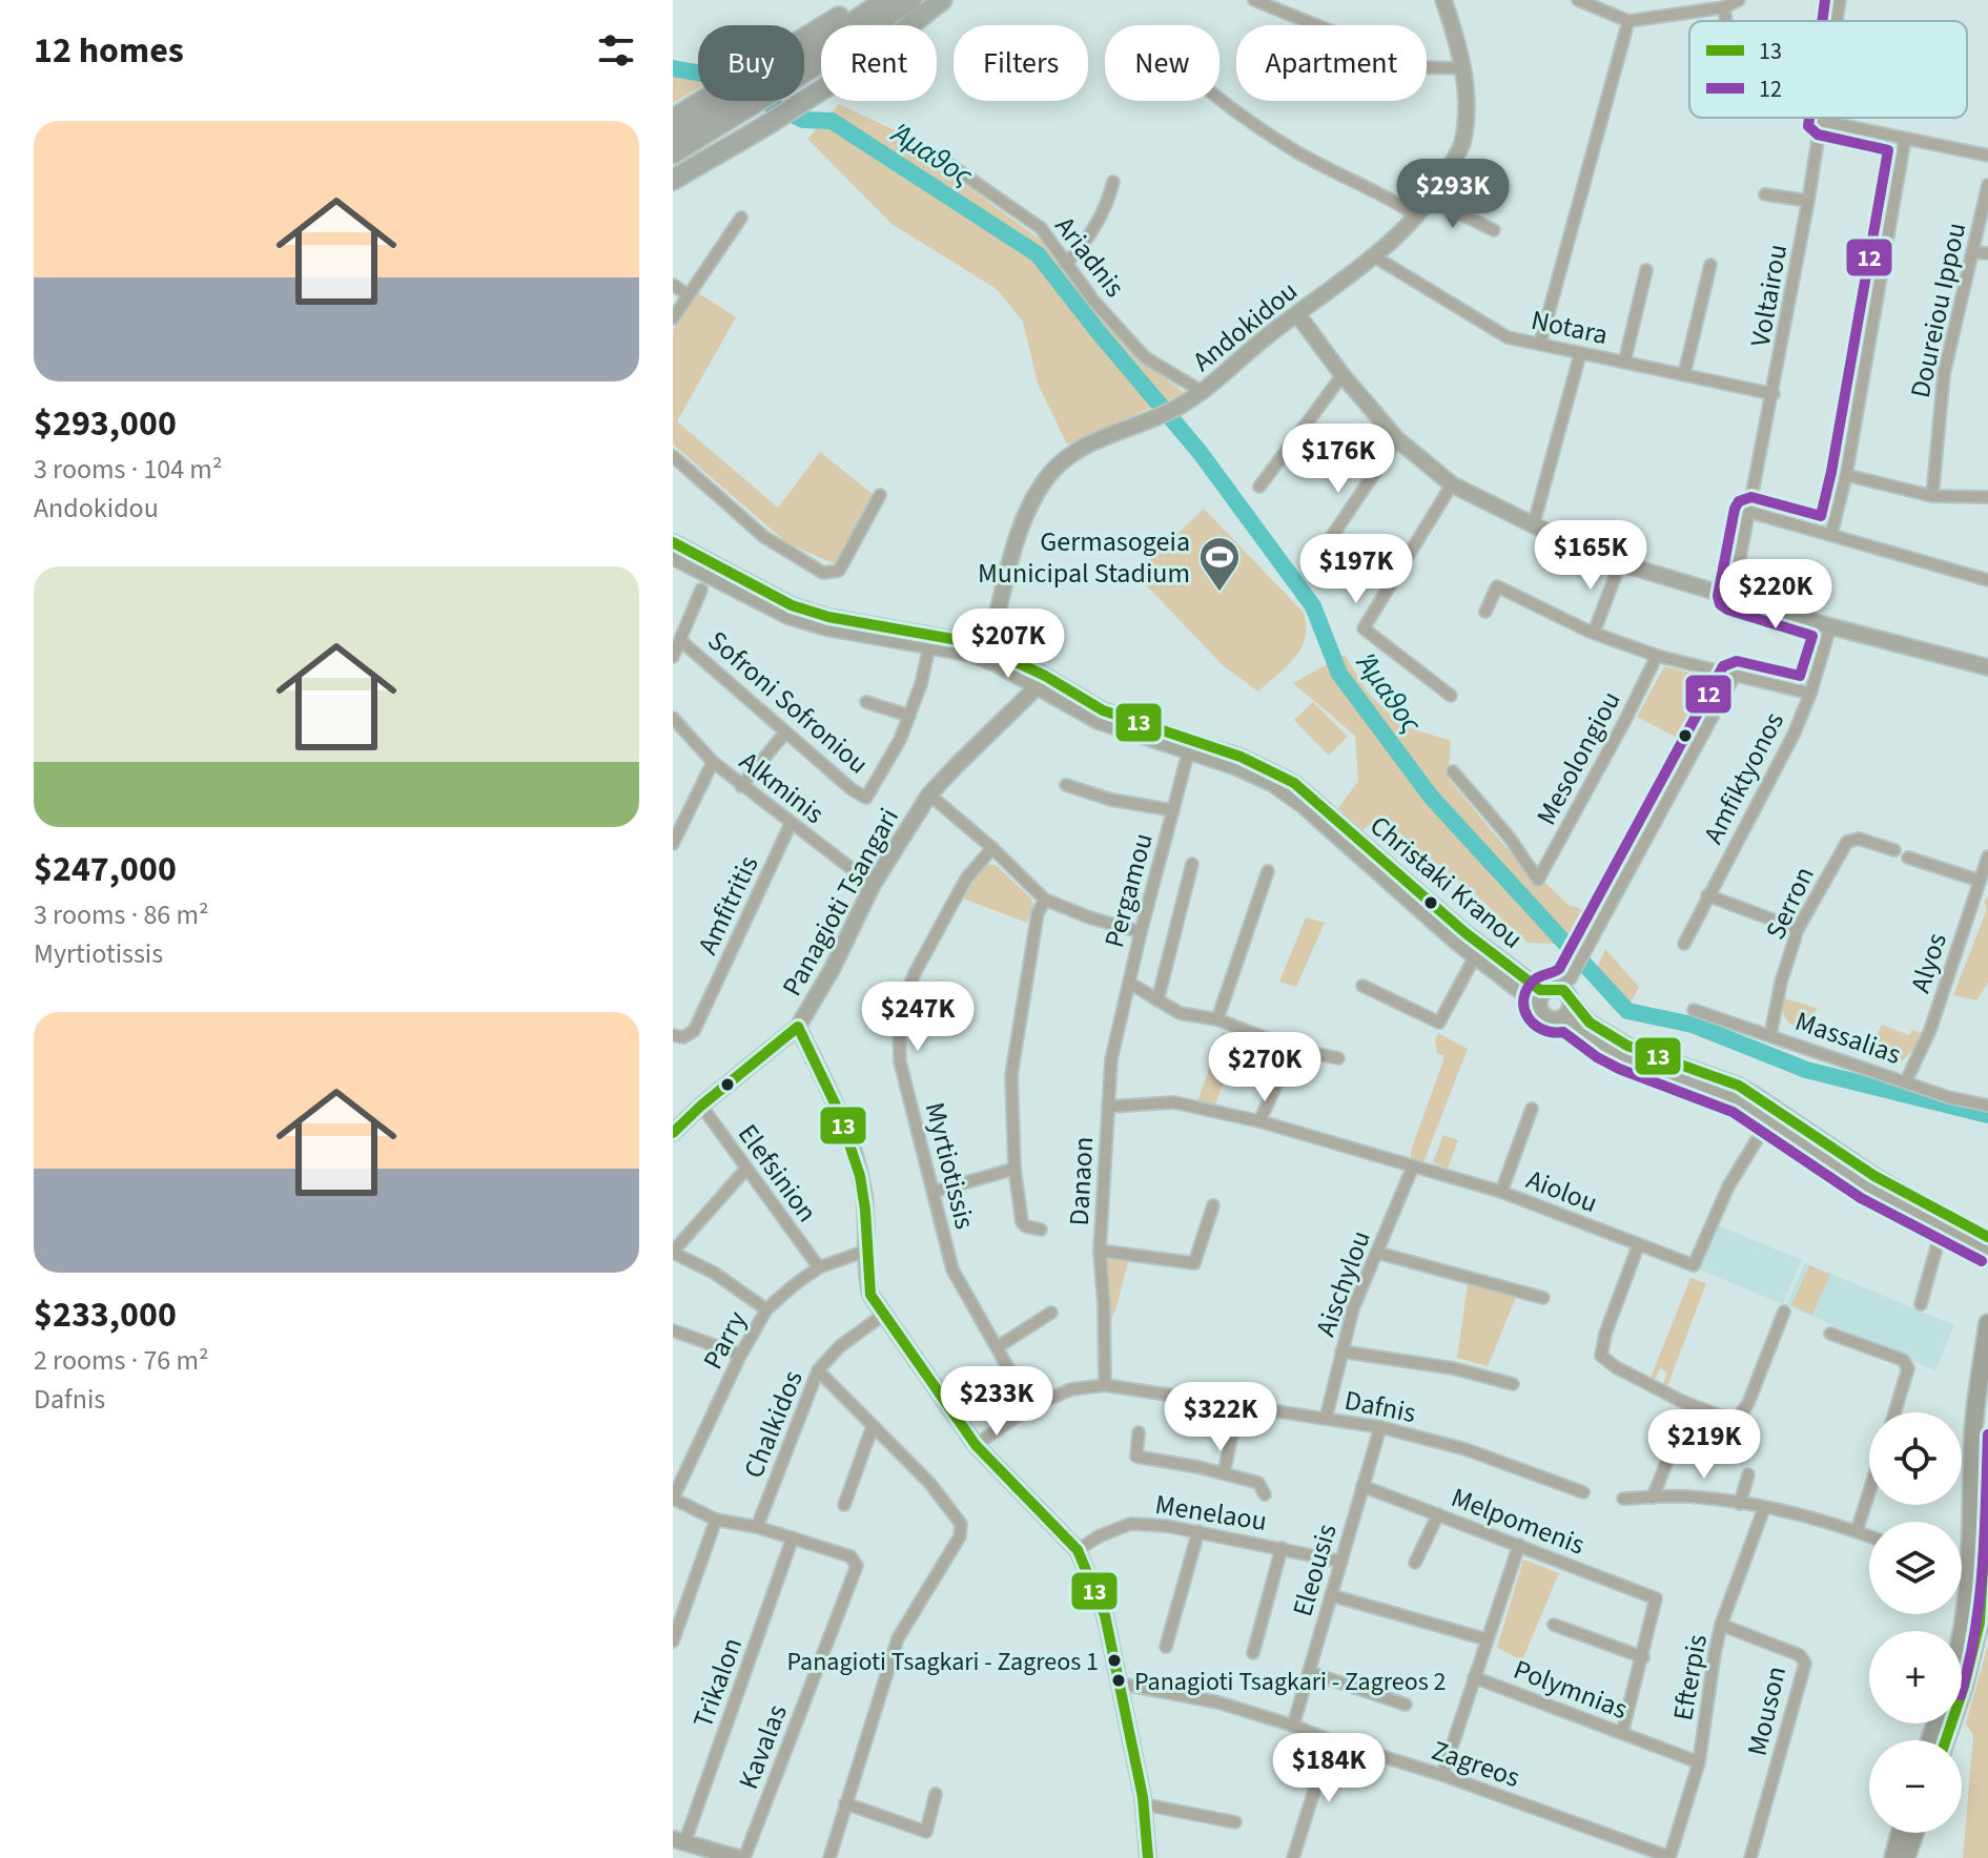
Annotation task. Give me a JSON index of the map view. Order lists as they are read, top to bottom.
{
  "streets": {
    "street": [
      "Ariadnis",
      "Voltairou",
      "Doureiou Ippou",
      "Andokidou",
      "Notara",
      "Sofroni Sofroniou",
      "Mesolongiou",
      "Amfiktyonos",
      "Alkminis",
      "Christaki Kranou",
      "Pergamou",
      "Panagioti Tsangari",
      "Serron",
      "Amfitritis",
      "Alyos",
      "Massalias",
      "Myrtiotissis",
      "Elefsinion",
      "Danaon",
      "Aiolou",
      "Aischylou",
      "Parry",
      "Dafnis",
      "Chalkidos",
      "Menelaou",
      "Melpomenis",
      "Eleousis",
      "Efterpis",
      "Trikalon",
      "Polymnias",
      "Mouson",
      "Kavalas",
      "Zagreos"
    ]
  },
  "crossings": [
    ["Ariadnis", "Andokidou"],
    ["Voltairou", "Notara"],
    ["Andokidou", "Notara"],
    ["Andokidou", "Christaki Kranou"],
    ["Alkminis", "Panagioti Tsangari"],
    ["Alkminis", "Amfitritis"],
    ["Christaki Kranou", "Pergamou"],
    ["Christaki Kranou", "Panagioti Tsangari"],
    ["Christaki Kranou", "Aiolou"],
    ["Pergamou", "Danaon"],
    ["Panagioti Tsangari", "Parry"],
    ["Panagioti Tsangari", "Dafnis"],
    ["Panagioti Tsangari", "Chalkidos"],
    ["Panagioti Tsangari", "Menelaou"],
    ["Panagioti Tsangari", "Zagreos"],
    ["Serron", "Massalias"],
    ["Alyos", "Massalias"],
    ["Myrtiotissis", "Dafnis"],
    ["Elefsinion", "Parry"],
    ["Danaon", "Aiolou"],
    ["Danaon", "Dafnis"],
    ["Aiolou", "Aischylou"],
    ["Aischylou", "Dafnis"],
    ["Dafnis", "Eleousis"],
    ["Menelaou", "Eleousis"],
    ["Melpomenis", "Eleousis"],
    ["Eleousis", "Zagreos"],
    ["Efterpis", "Polymnias"],
    ["Efterpis", "Mouson"],
    ["Efterpis", "Zagreos"],
    ["Trikalon", "Kavalas"]
  ],
  "water": ["Άμαθος"],
  "places": {
    "sports": ["Germasogeia Municipal Stadium"],
    "other": ["Panagioti Tsagkari - Zagreos 1", "Panagioti Tsagkari - Zagreos 2"]
  },
  "lines": ["transit line 12", "transit line 13"],
  "legend": ["13", "12"],
  "page": {
    "heading": "12 homes",
    "chip": [
      "Buy",
      "Rent",
      "Filters",
      "New",
      "Apartment"
    ],
    "list": [
      {
        "name": "$293,000",
        "note": "3 rooms · 104 m² · Andokidou"
      },
      {
        "name": "$247,000",
        "note": "3 rooms · 86 m² · Myrtiotissis"
      },
      {
        "name": "$233,000",
        "note": "2 rooms · 76 m² · Dafnis"
      }
    ],
    "price": [
      "$293K",
      "$176K",
      "$165K",
      "$197K",
      "$220K",
      "$207K",
      "$247K",
      "$270K",
      "$233K",
      "$322K",
      "$219K",
      "$184K"
    ],
    "map_buttons": ["+", "−"]
  }
}
